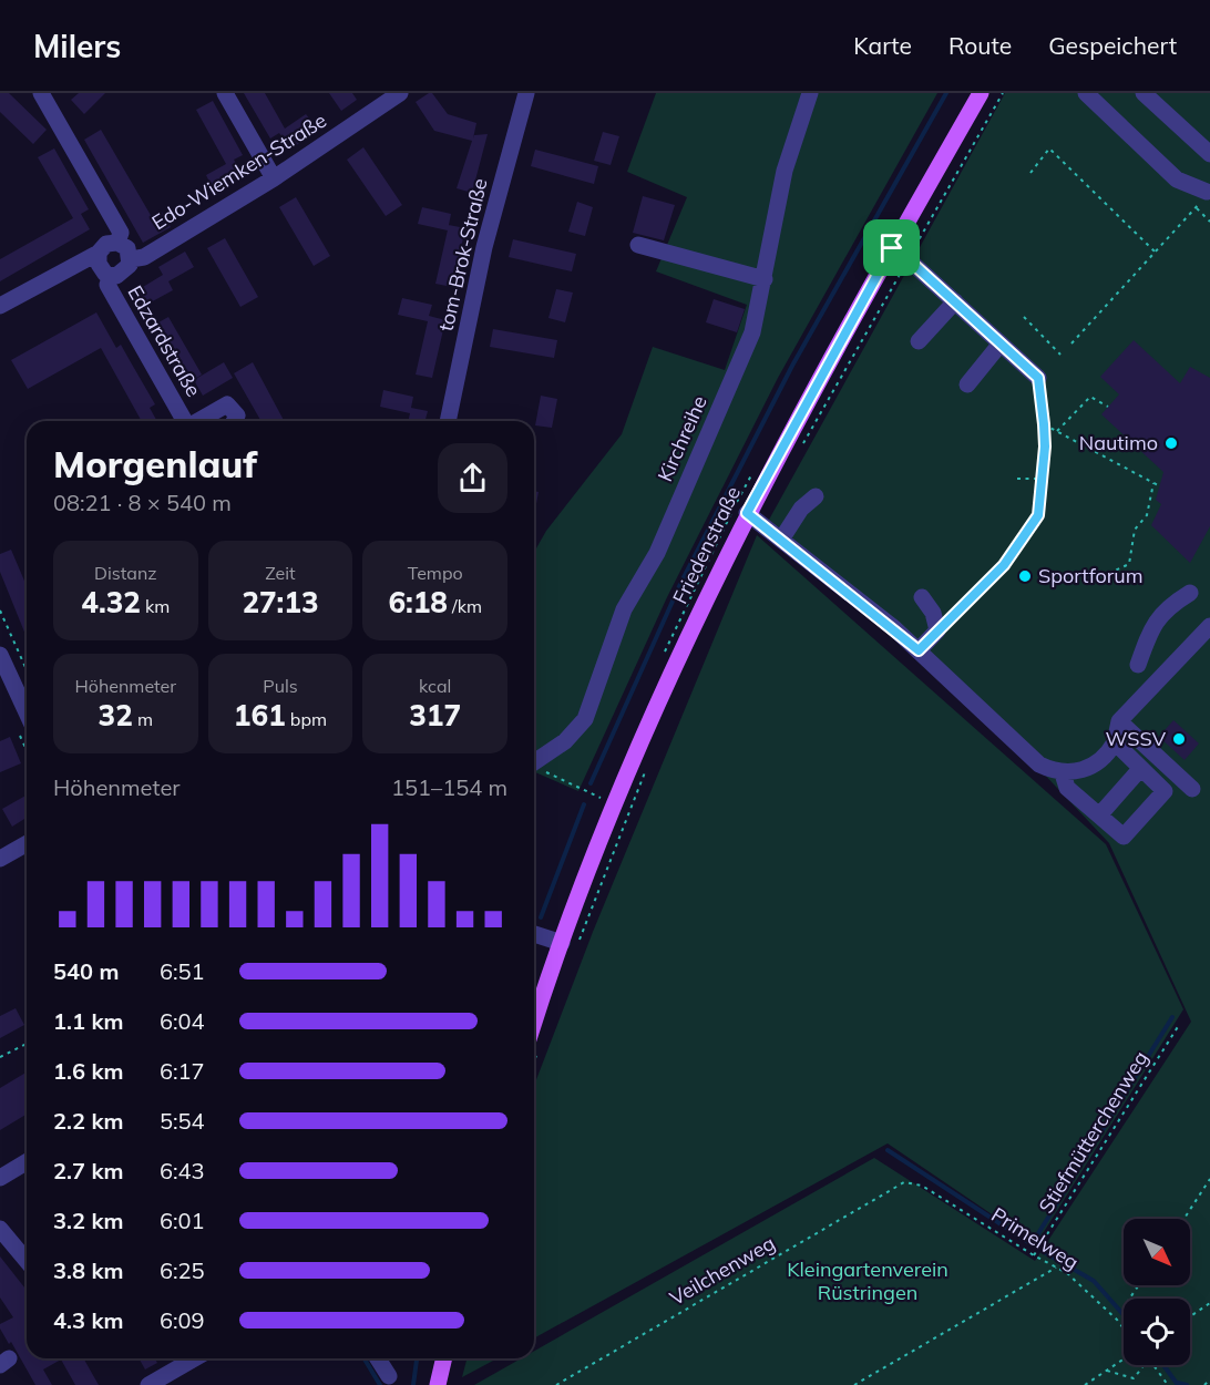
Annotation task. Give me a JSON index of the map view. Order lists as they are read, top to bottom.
{
  "streets": {
    "main road": ["Friedenstraße"],
    "street": [
      "Edo-Wiemken-Straße",
      "tom-Brok-Straße",
      "Edzardstraße",
      "Kirchreihe"
    ],
    "path": ["Stiefmütterchenweg", "Primelweg", "Veilchenweg"]
  },
  "crossings": [
    ["Edo-Wiemken-Straße", "Edzardstraße"],
    ["Stiefmütterchenweg", "Primelweg"],
    ["Primelweg", "Veilchenweg"]
  ],
  "parks": ["Kleingartenverein Rüstringen"],
  "places": ["Nautimo", "Sportforum", "WSSV"],
  "north": "bottom right",
  "page": {
    "header": "Milers",
    "nav": ["Karte", "Route", "Gespeichert"],
    "heading": ["Morgenlauf", "08:21 · 8 × 540 m"],
    "stats": [
      ["Distanz", "4.32 km"],
      ["Zeit", "27:13"],
      ["Tempo", "6:18 /km"],
      ["Höhenmeter", "32 m"],
      ["Puls", "161 bpm"],
      ["kcal", "317"]
    ],
    "chart": ["Höhenmeter", "151–154 m"],
    "list": [
      {
        "name": "540 m",
        "note": "6:51"
      },
      {
        "name": "1.1 km",
        "note": "6:04"
      },
      {
        "name": "1.6 km",
        "note": "6:17"
      },
      {
        "name": "2.2 km",
        "note": "5:54"
      },
      {
        "name": "2.7 km",
        "note": "6:43"
      },
      {
        "name": "3.2 km",
        "note": "6:01"
      },
      {
        "name": "3.8 km",
        "note": "6:25"
      },
      {
        "name": "4.3 km",
        "note": "6:09"
      }
    ]
  }
}
